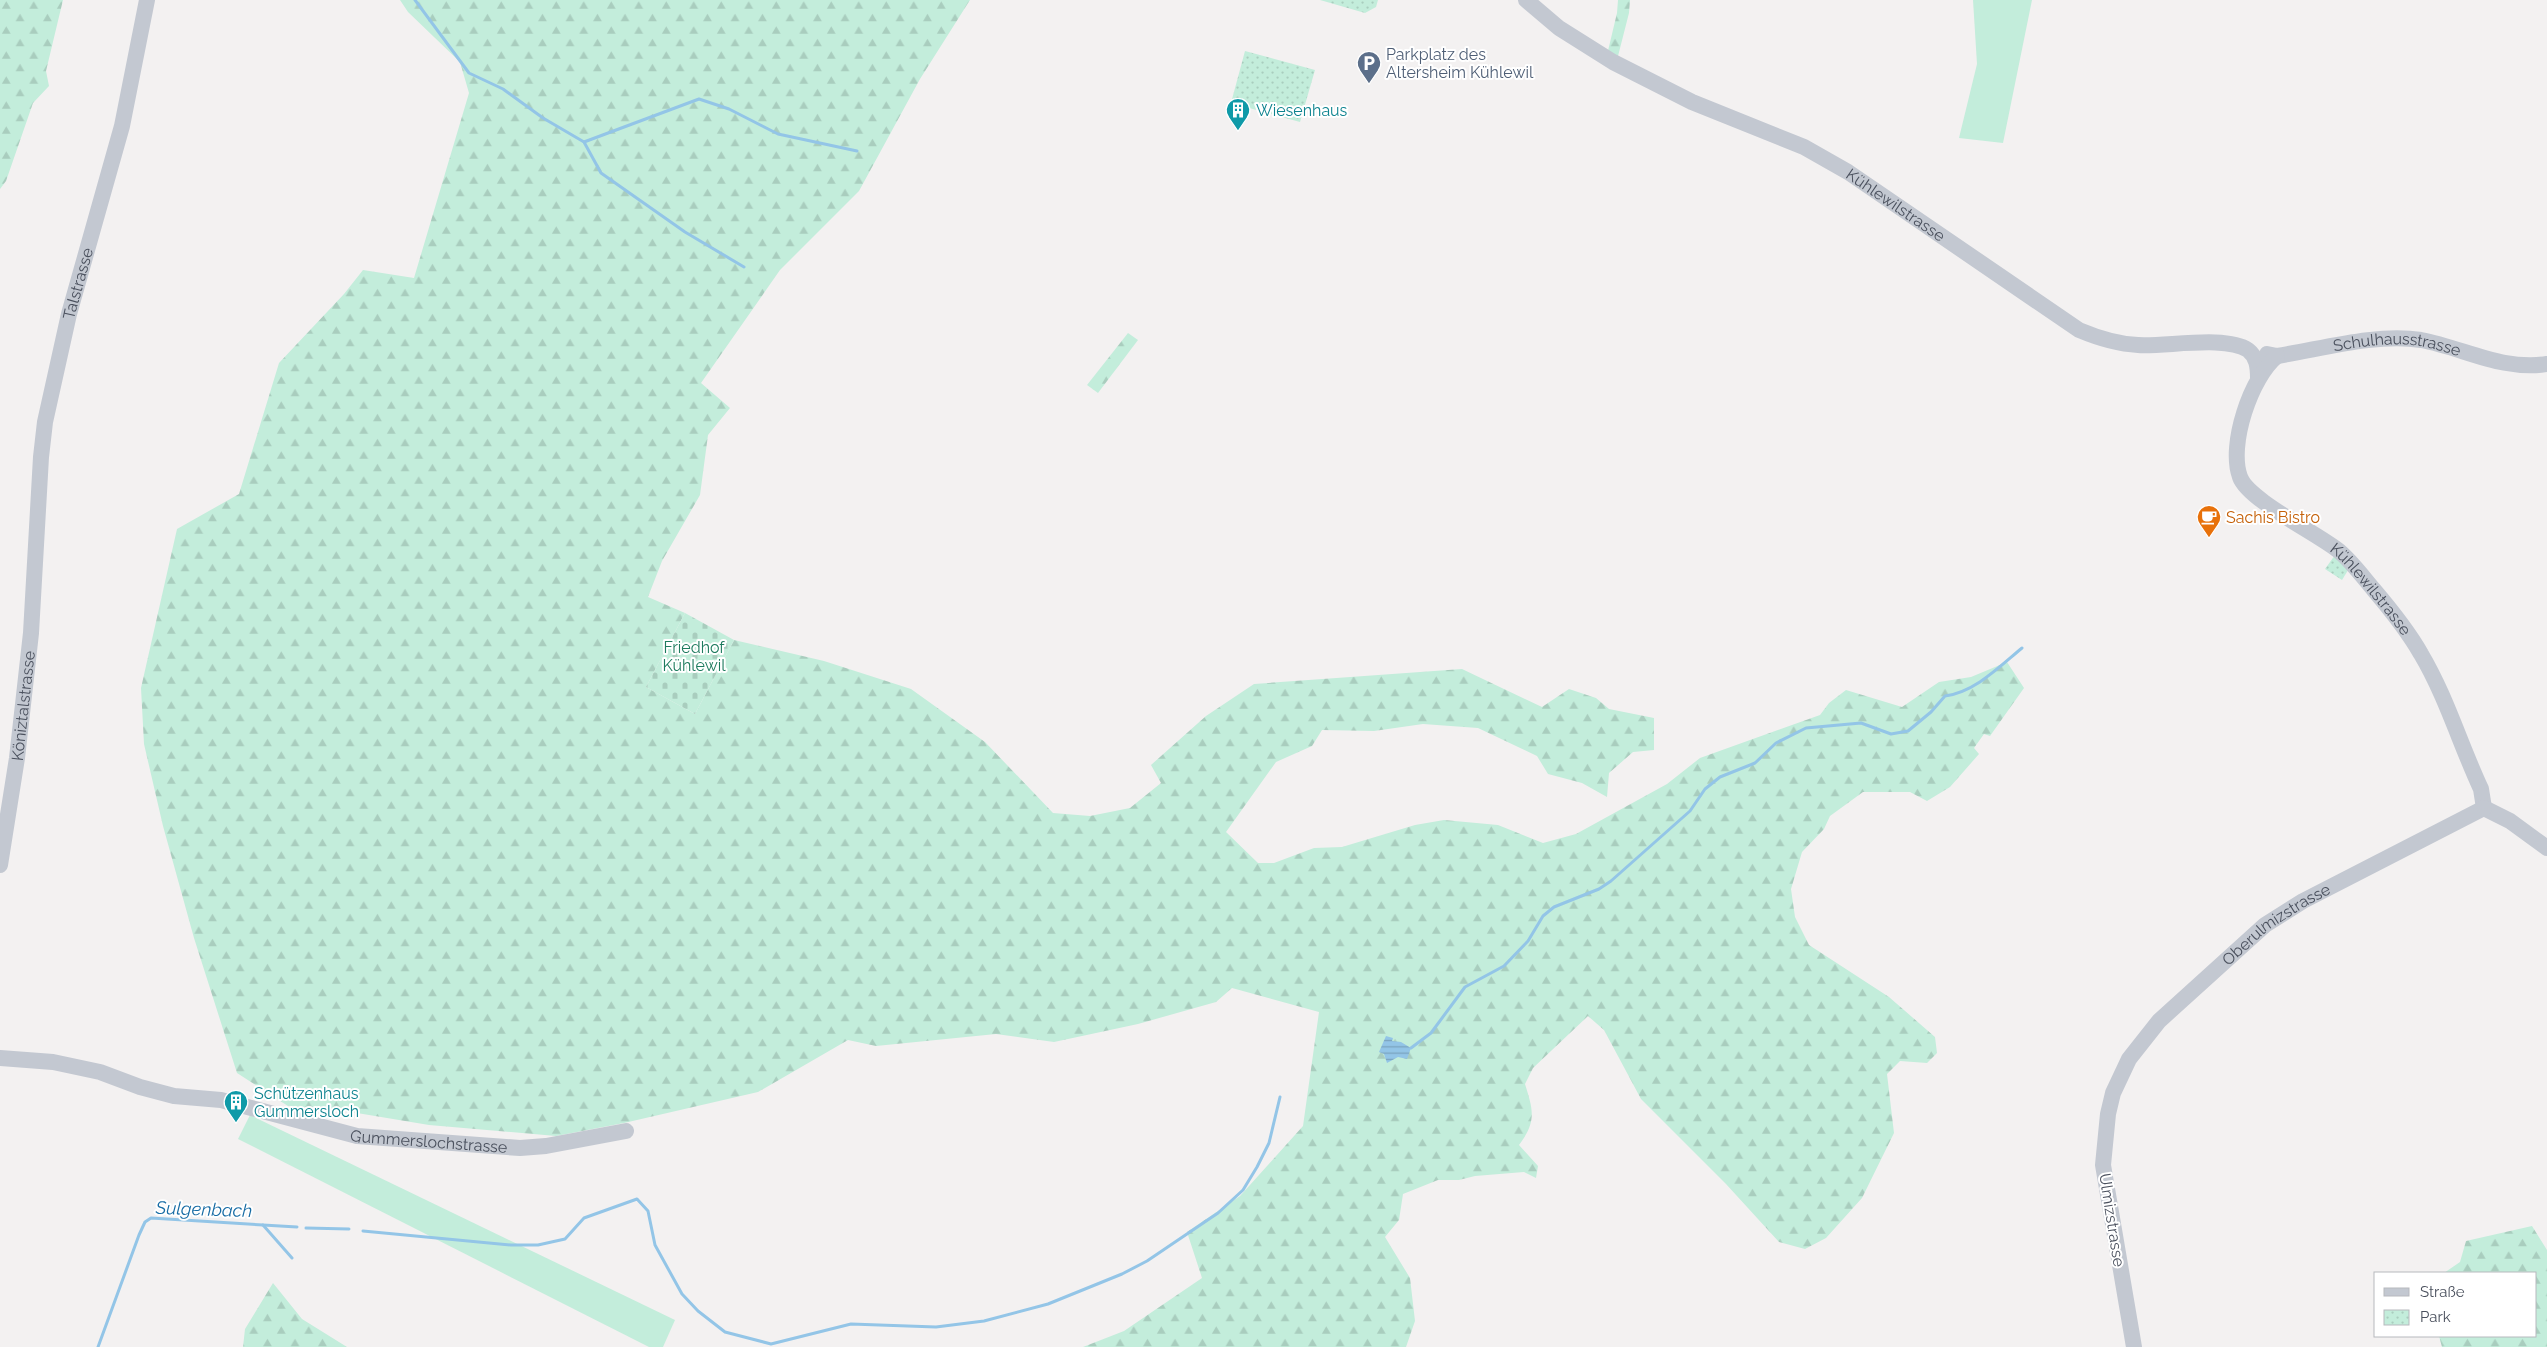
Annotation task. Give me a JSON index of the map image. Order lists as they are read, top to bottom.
{
  "streets": {
    "street": [
      "Kühlewilstrasse",
      "Talstrasse",
      "Schulhausstrasse",
      "Köniztalstrasse",
      "Oberulmizstrasse",
      "Gummerslochstrasse",
      "Ulmizstrasse"
    ]
  },
  "crossings": [
    ["Kühlewilstrasse", "Schulhausstrasse"],
    ["Kühlewilstrasse", "Oberulmizstrasse"],
    ["Talstrasse", "Köniztalstrasse"],
    ["Oberulmizstrasse", "Ulmizstrasse"]
  ],
  "water": ["Sulgenbach"],
  "parks": ["Friedhof Kühlewil"],
  "places": {
    "parking": ["Parkplatz des Altersheim Kühlewil"],
    "building": ["Wiesenhaus", "Schützenhaus Gummersloch"],
    "cafe": ["Sachis Bistro"]
  },
  "legend": ["Straße", "Park"]
}
